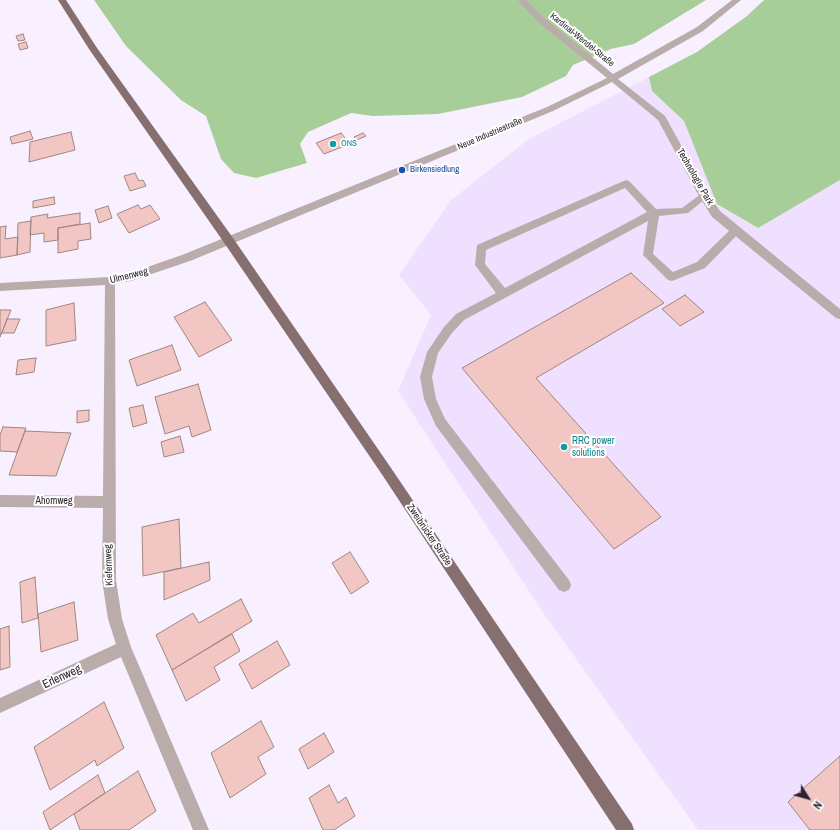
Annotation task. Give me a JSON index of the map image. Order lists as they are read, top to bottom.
{
  "streets": {
    "main road": ["Zweibrücker Straße"],
    "street": [
      "Kardinal-Wendel-Straße",
      "Neue Industriestraße",
      "Technologie Park",
      "Ulmenweg",
      "Ahornweg",
      "Kiefernweg",
      "Erlenweg"
    ]
  },
  "crossings": [
    ["Kardinal-Wendel-Straße", "Neue Industriestraße"],
    ["Kardinal-Wendel-Straße", "Technologie Park"],
    ["Neue Industriestraße", "Technologie Park"],
    ["Neue Industriestraße", "Ulmenweg"],
    ["Neue Industriestraße", "Zweibrücker Straße"],
    ["Ulmenweg", "Zweibrücker Straße"],
    ["Ulmenweg", "Kiefernweg"],
    ["Ahornweg", "Kiefernweg"],
    ["Kiefernweg", "Erlenweg"]
  ],
  "places": ["ONS", "Birkensiedlung", "RRC power solutions"],
  "north": "bottom right"
}
